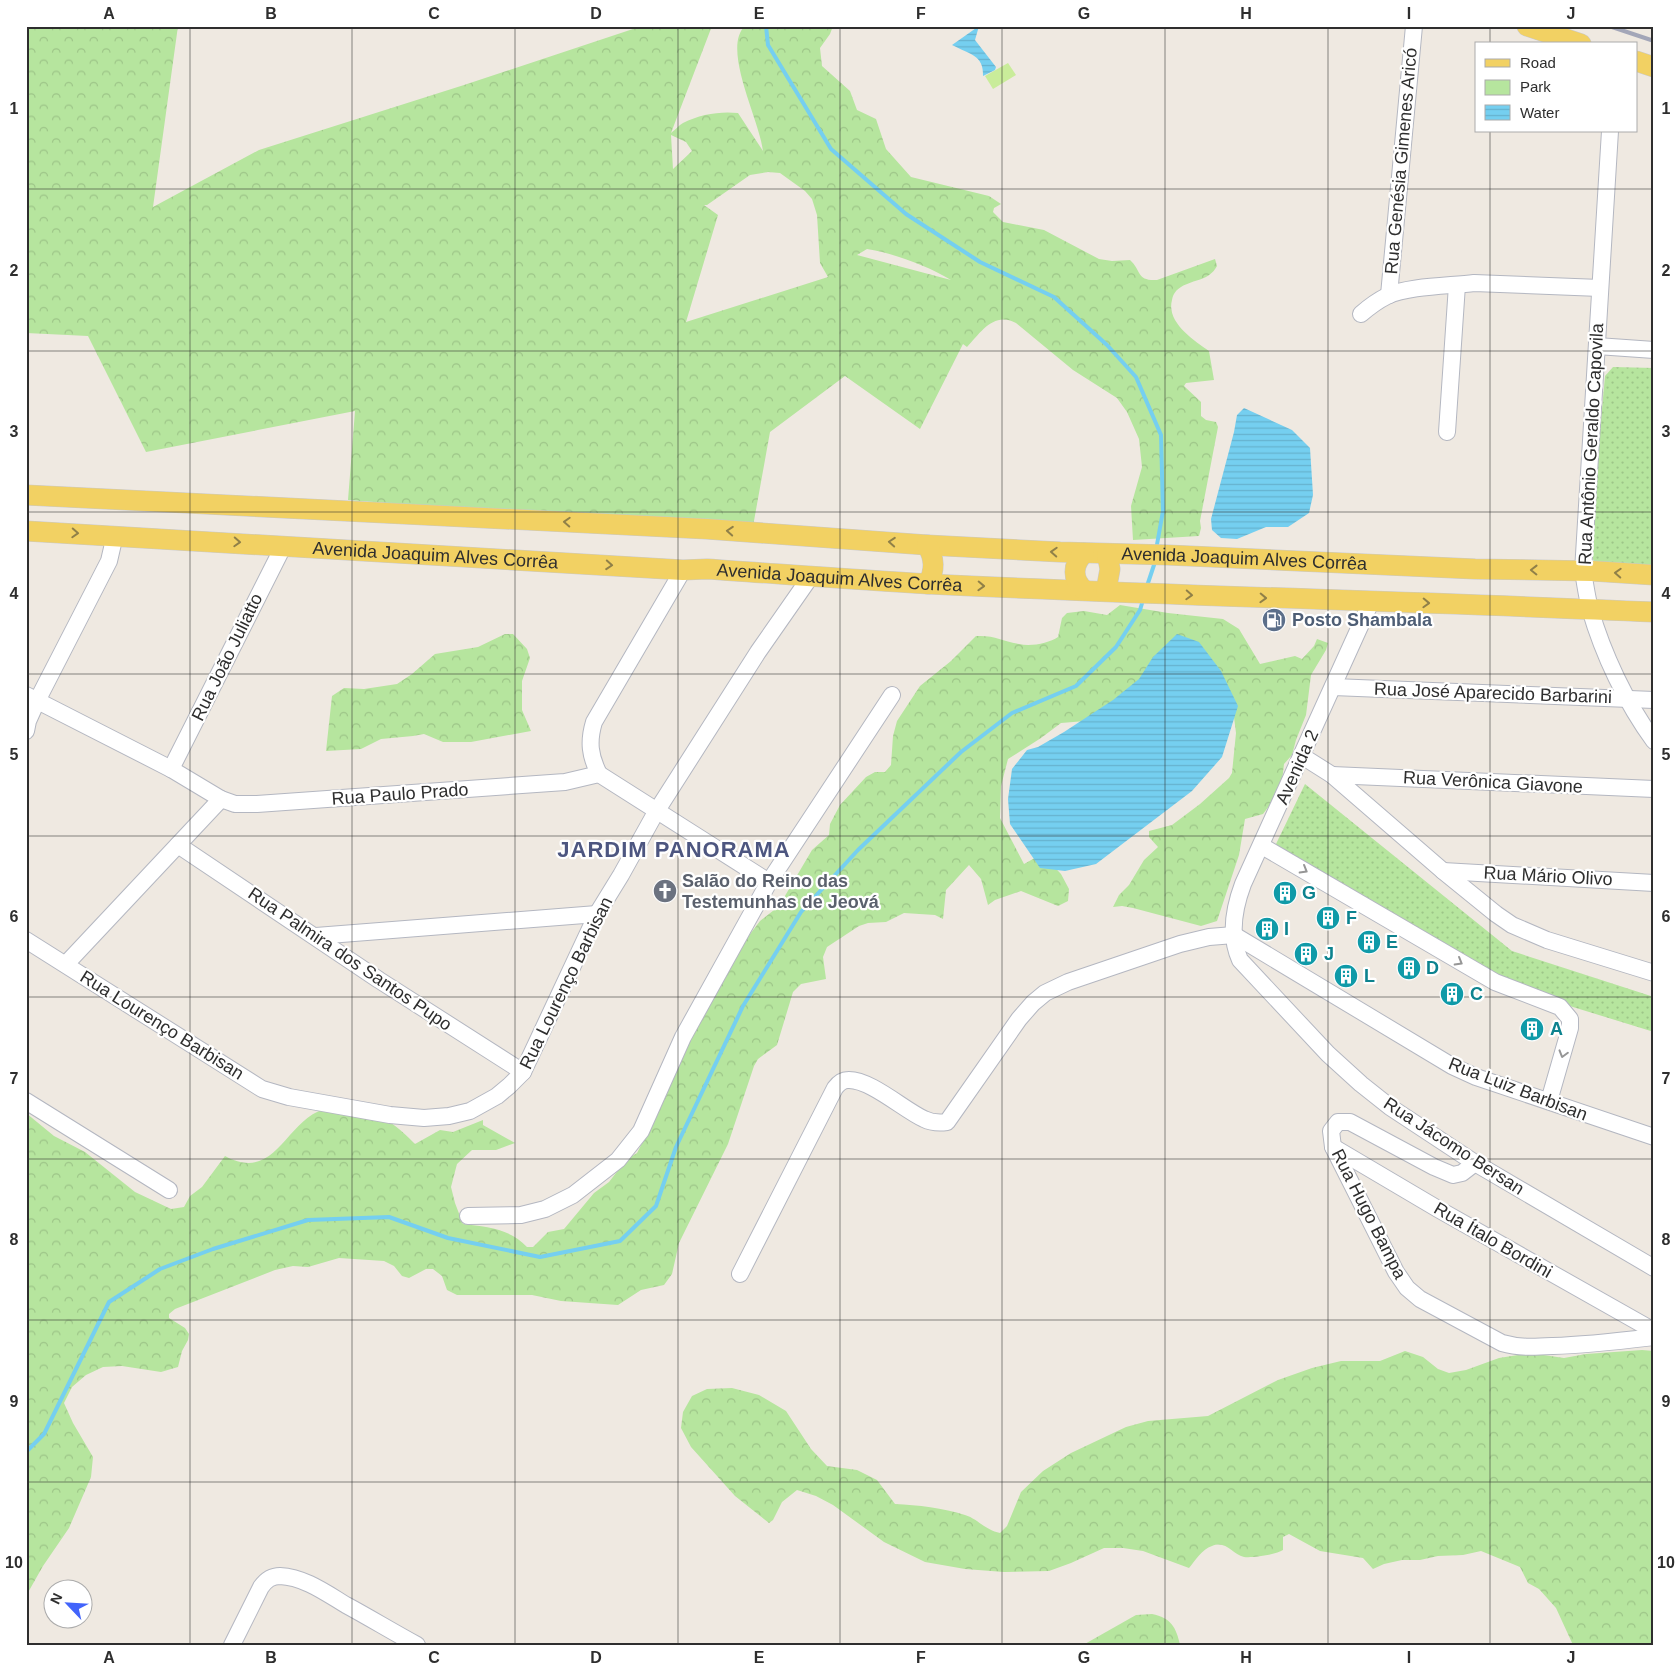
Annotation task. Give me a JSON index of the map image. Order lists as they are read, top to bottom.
{
  "streets": {
    "main road": ["Avenida Joaquim Alves Corrêa"],
    "street": [
      "Rua Genésia Gimenes Aricó",
      "Rua Antônio Geraldo Capovila",
      "Rua João Juliatto",
      "Rua José Aparecido Barbarini",
      "Avenida 2",
      "Rua Verônica Giavone",
      "Rua Paulo Prado",
      "Rua Mário Olivo",
      "Rua Palmira dos Santos Pupo",
      "Rua Lourenço Barbisan",
      "Rua Luiz Barbisan",
      "Rua Jácomo Bersan",
      "Rua Hugo Bampa",
      "Rua Ítalo Bordini"
    ]
  },
  "crossings": [
    ["Rua Antônio Geraldo Capovila", "Avenida Joaquim Alves Corrêa"],
    ["Rua Antônio Geraldo Capovila", "Rua José Aparecido Barbarini"],
    ["Avenida Joaquim Alves Corrêa", "Rua João Juliatto"],
    ["Avenida Joaquim Alves Corrêa", "Avenida 2"],
    ["Avenida Joaquim Alves Corrêa", "Rua Lourenço Barbisan"],
    ["Rua João Juliatto", "Rua Paulo Prado"],
    ["Rua José Aparecido Barbarini", "Avenida 2"],
    ["Avenida 2", "Rua Luiz Barbisan"],
    ["Avenida 2", "Rua Jácomo Bersan"],
    ["Rua Palmira dos Santos Pupo", "Rua Lourenço Barbisan"],
    ["Rua Luiz Barbisan", "Rua Jácomo Bersan"],
    ["Rua Jácomo Bersan", "Rua Hugo Bampa"],
    ["Rua Hugo Bampa", "Rua Ítalo Bordini"]
  ],
  "districts": ["JARDIM PANORAMA"],
  "places": {
    "fuel station": ["Posto Shambala"],
    "church": ["Salão do Reino das Testemunhas de Jeová"],
    "building": [
      "G",
      "F",
      "I",
      "E",
      "J",
      "D",
      "L",
      "C",
      "A"
    ]
  },
  "legend": ["Road", "Park", "Water"],
  "north": "top left",
  "grid": {
    "columns": [
      "A",
      "B",
      "C",
      "D",
      "E",
      "F",
      "G",
      "H",
      "I",
      "J"
    ],
    "rows": [
      "1",
      "2",
      "3",
      "4",
      "5",
      "6",
      "7",
      "8",
      "9",
      "10"
    ]
  }
}
